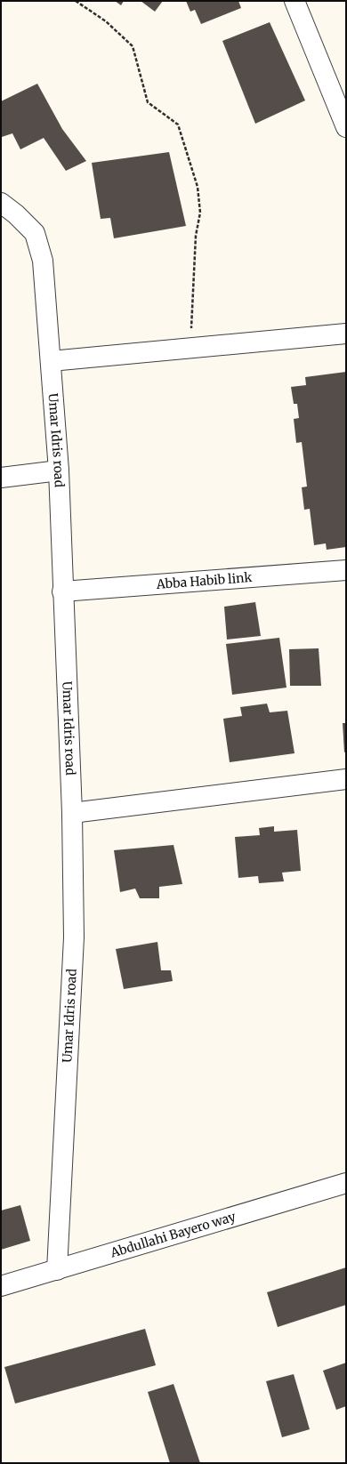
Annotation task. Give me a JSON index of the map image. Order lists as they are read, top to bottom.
{
  "streets": {
    "street": ["Umar Idris road", "Abba Habib link", "Abdullahi Bayero way"]
  },
  "crossings": [
    ["Umar Idris road", "Abba Habib link"],
    ["Umar Idris road", "Abdullahi Bayero way"]
  ]
}
